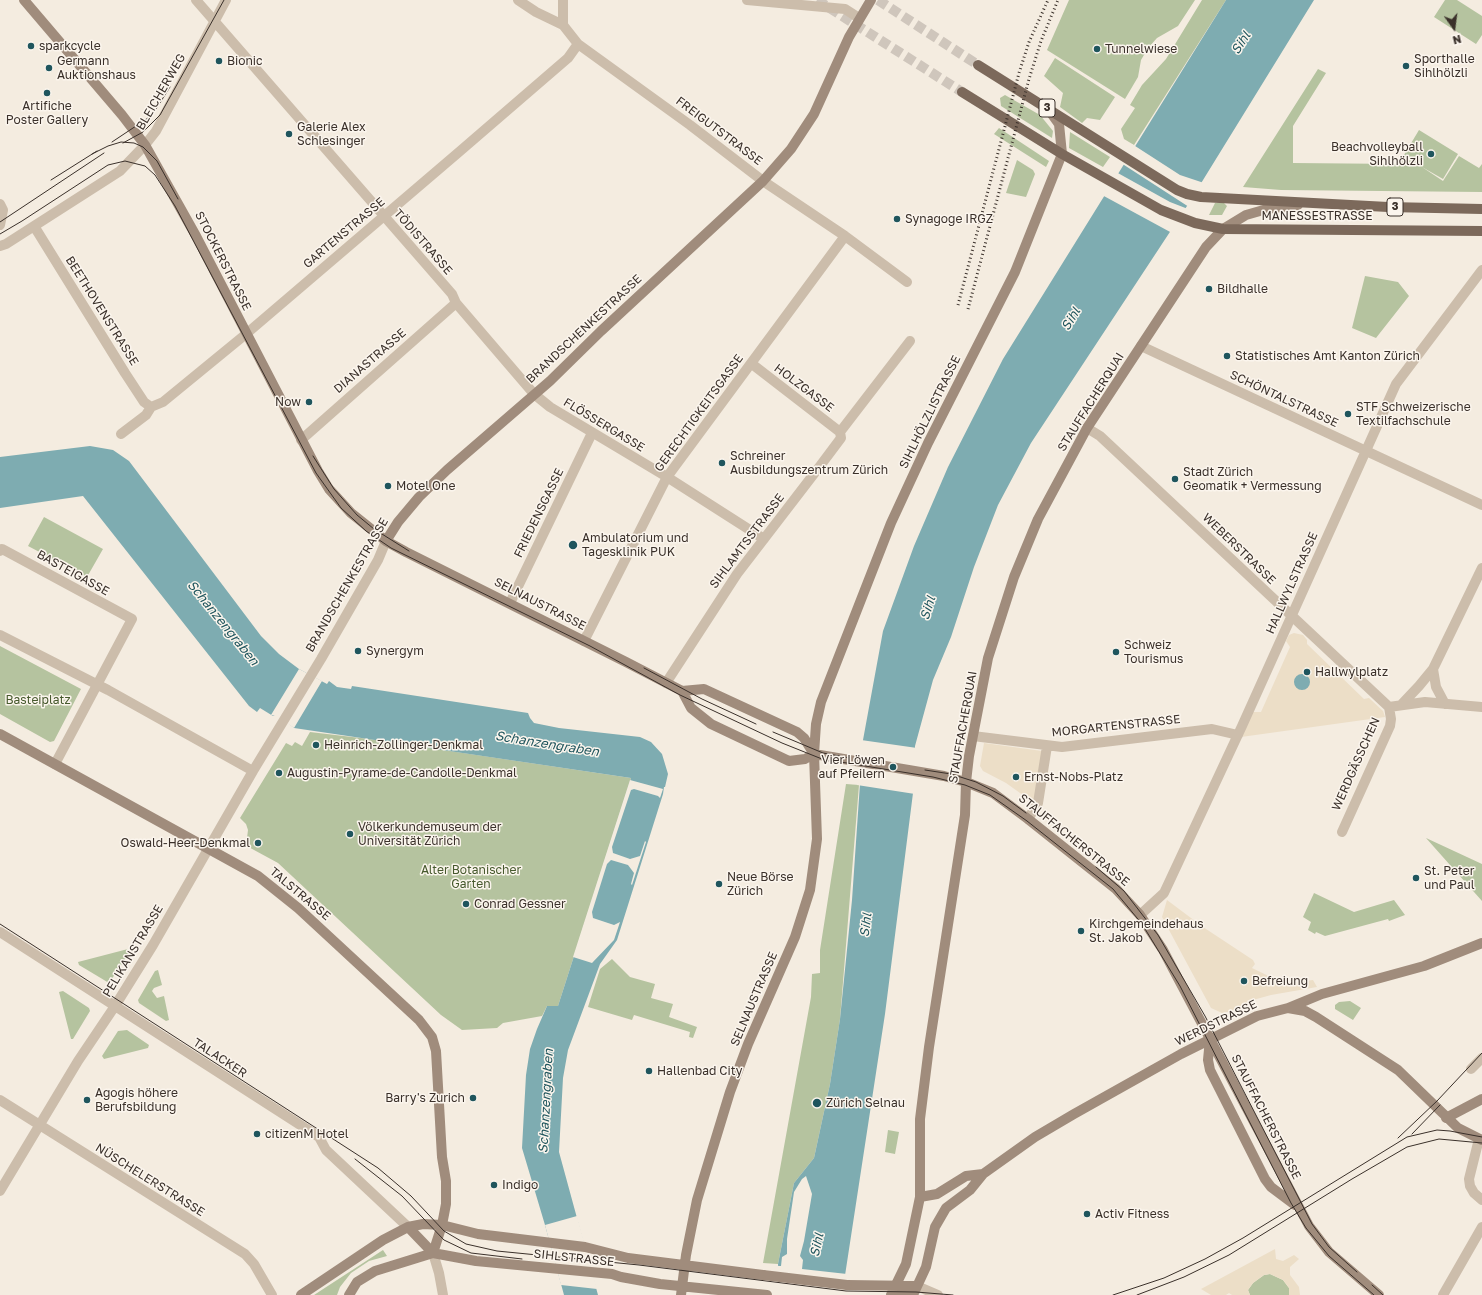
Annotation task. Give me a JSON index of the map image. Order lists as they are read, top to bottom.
{
  "streets": {
    "main road": ["3", "MANESSESTRASSE"],
    "street": [
      "BLEICHERWEG",
      "FREIGUTSTRASSE",
      "GARTENSTRASSE",
      "TÖDISTRASSE",
      "STOCKERSTRASSE",
      "BEETHOVENSTRASSE",
      "BRANDSCHENKESTRASSE",
      "DIANASTRASSE",
      "HOLZGASSE",
      "SCHÖNTALSTRASSE",
      "STAUFFACHERQUAI",
      "SIHLHÖLZLISTRASSE",
      "GERECHTIGKEITSGASSE",
      "FLÖSSERGASSE",
      "FRIEDENSGASSE",
      "SIHLAMTSSTRASSE",
      "WEBERSTRASSE",
      "BASTEIGASSE",
      "HALLWYLSTRASSE",
      "SELNAUSTRASSE",
      "MORGARTENSTRASSE",
      "WERDGÄSSCHEN",
      "STAUFFACHERSTRASSE",
      "TALSTRASSE",
      "PELIKANSTRASSE",
      "WERDSTRASSE",
      "TALACKER",
      "NÜSCHELERSTRASSE",
      "SIHLSTRASSE"
    ]
  },
  "crossings": [
    ["BLEICHERWEG", "TÖDISTRASSE"],
    ["BLEICHERWEG", "STOCKERSTRASSE"],
    ["BLEICHERWEG", "BEETHOVENSTRASSE"],
    ["3", "MANESSESTRASSE"],
    ["3", "SIHLHÖLZLISTRASSE"],
    ["FREIGUTSTRASSE", "GARTENSTRASSE"],
    ["FREIGUTSTRASSE", "BRANDSCHENKESTRASSE"],
    ["FREIGUTSTRASSE", "GERECHTIGKEITSGASSE"],
    ["MANESSESTRASSE", "STAUFFACHERQUAI"],
    ["MANESSESTRASSE", "SIHLHÖLZLISTRASSE"],
    ["GARTENSTRASSE", "TÖDISTRASSE"],
    ["GARTENSTRASSE", "STOCKERSTRASSE"],
    ["GARTENSTRASSE", "BEETHOVENSTRASSE"],
    ["TÖDISTRASSE", "BRANDSCHENKESTRASSE"],
    ["TÖDISTRASSE", "DIANASTRASSE"],
    ["TÖDISTRASSE", "FLÖSSERGASSE"],
    ["STOCKERSTRASSE", "BRANDSCHENKESTRASSE"],
    ["STOCKERSTRASSE", "DIANASTRASSE"],
    ["STOCKERSTRASSE", "SELNAUSTRASSE"],
    ["BRANDSCHENKESTRASSE", "FLÖSSERGASSE"],
    ["BRANDSCHENKESTRASSE", "SELNAUSTRASSE"],
    ["BRANDSCHENKESTRASSE", "PELIKANSTRASSE"],
    ["HOLZGASSE", "GERECHTIGKEITSGASSE"],
    ["HOLZGASSE", "SIHLAMTSSTRASSE"],
    ["SCHÖNTALSTRASSE", "STAUFFACHERQUAI"],
    ["SCHÖNTALSTRASSE", "HALLWYLSTRASSE"],
    ["STAUFFACHERQUAI", "WEBERSTRASSE"],
    ["STAUFFACHERQUAI", "MORGARTENSTRASSE"],
    ["STAUFFACHERQUAI", "STAUFFACHERSTRASSE"],
    ["STAUFFACHERQUAI", "WERDSTRASSE"],
    ["STAUFFACHERQUAI", "SIHLSTRASSE"],
    ["SIHLHÖLZLISTRASSE", "SELNAUSTRASSE"],
    ["SIHLHÖLZLISTRASSE", "STAUFFACHERSTRASSE"],
    ["GERECHTIGKEITSGASSE", "FLÖSSERGASSE"],
    ["GERECHTIGKEITSGASSE", "SELNAUSTRASSE"],
    ["FLÖSSERGASSE", "FRIEDENSGASSE"],
    ["FLÖSSERGASSE", "SIHLAMTSSTRASSE"],
    ["FRIEDENSGASSE", "SELNAUSTRASSE"],
    ["SIHLAMTSSTRASSE", "SELNAUSTRASSE"],
    ["WEBERSTRASSE", "HALLWYLSTRASSE"],
    ["WEBERSTRASSE", "WERDGÄSSCHEN"],
    ["HALLWYLSTRASSE", "MORGARTENSTRASSE"],
    ["HALLWYLSTRASSE", "STAUFFACHERSTRASSE"],
    ["SELNAUSTRASSE", "STAUFFACHERSTRASSE"],
    ["SELNAUSTRASSE", "SIHLSTRASSE"],
    ["STAUFFACHERSTRASSE", "WERDSTRASSE"],
    ["TALSTRASSE", "PELIKANSTRASSE"],
    ["TALSTRASSE", "SIHLSTRASSE"],
    ["PELIKANSTRASSE", "TALACKER"],
    ["PELIKANSTRASSE", "NÜSCHELERSTRASSE"],
    ["WERDSTRASSE", "SIHLSTRASSE"],
    ["TALACKER", "SIHLSTRASSE"]
  ],
  "water": ["Sihl", "Schanzengraben"],
  "parks": ["Basteiplatz", "Alter Botanischer Garten"],
  "places": [
    "sparkcycle",
    "Tunnelwiese",
    "Bionic",
    "Sporthalle Sihlhölzli",
    "Germann Auktionshaus",
    "Artifiche Poster Gallery",
    "Galerie Alex Schlesinger",
    "Beachvolleyball Sihlhölzli",
    "Synagoge IRGZ",
    "Bildhalle",
    "Statistisches Amt Kanton Zürich",
    "Now",
    "STF Schweizerische Textilfachschule",
    "Schreiner Ausbildungszentrum Zürich",
    "Stadt Zürich Geomatik + Vermessung",
    "Motel One",
    "Ambulatorium und Tagesklinik PUK",
    "Synergym",
    "Schweiz Tourismus",
    "Hallwylplatz",
    "Heinrich-Zollinger-Denkmal",
    "Vier Löwen auf Pfeilern",
    "Augustin-Pyrame-de-Candolle-Denkmal",
    "Ernst-Nobs-Platz",
    "Völkerkundemuseum der Universität Zürich",
    "Oswald-Heer-Denkmal",
    "St. Peter und Paul",
    "Neue Börse Zürich",
    "Conrad Gessner",
    "Kirchgemeindehaus St. Jakob",
    "Befreiung",
    "Hallenbad City",
    "Barry's Zurich",
    "Agogis höhere Berufsbildung",
    "Zürich Selnau",
    "citizenM Hotel",
    "Indigo",
    "Activ Fitness"
  ],
  "north": "bottom"
}
